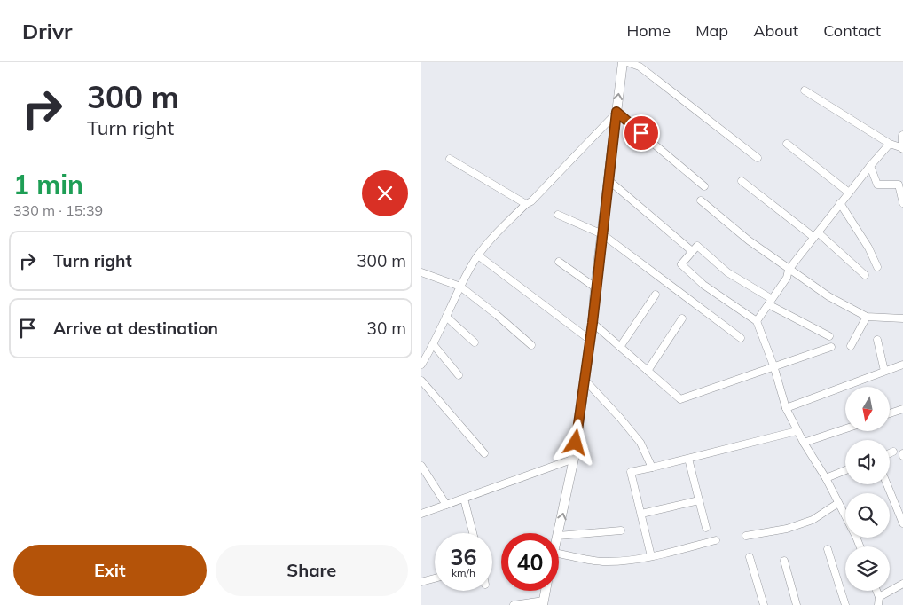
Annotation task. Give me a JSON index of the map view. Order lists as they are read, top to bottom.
{
  "north": "bottom",
  "page": {
    "header": "Drivr",
    "nav": [
      "Home",
      "Map",
      "About",
      "Contact"
    ],
    "turn": ["300 m", "Turn right"],
    "heading": ["1 min", "330 m · 15:39"],
    "list": [
      {
        "name": "Turn right",
        "value": "300 m"
      },
      {
        "name": "Arrive at destination",
        "value": "30 m"
      }
    ],
    "speed": "36 km/h",
    "limit": "40",
    "buttons": ["Exit", "Share"]
  }
}
